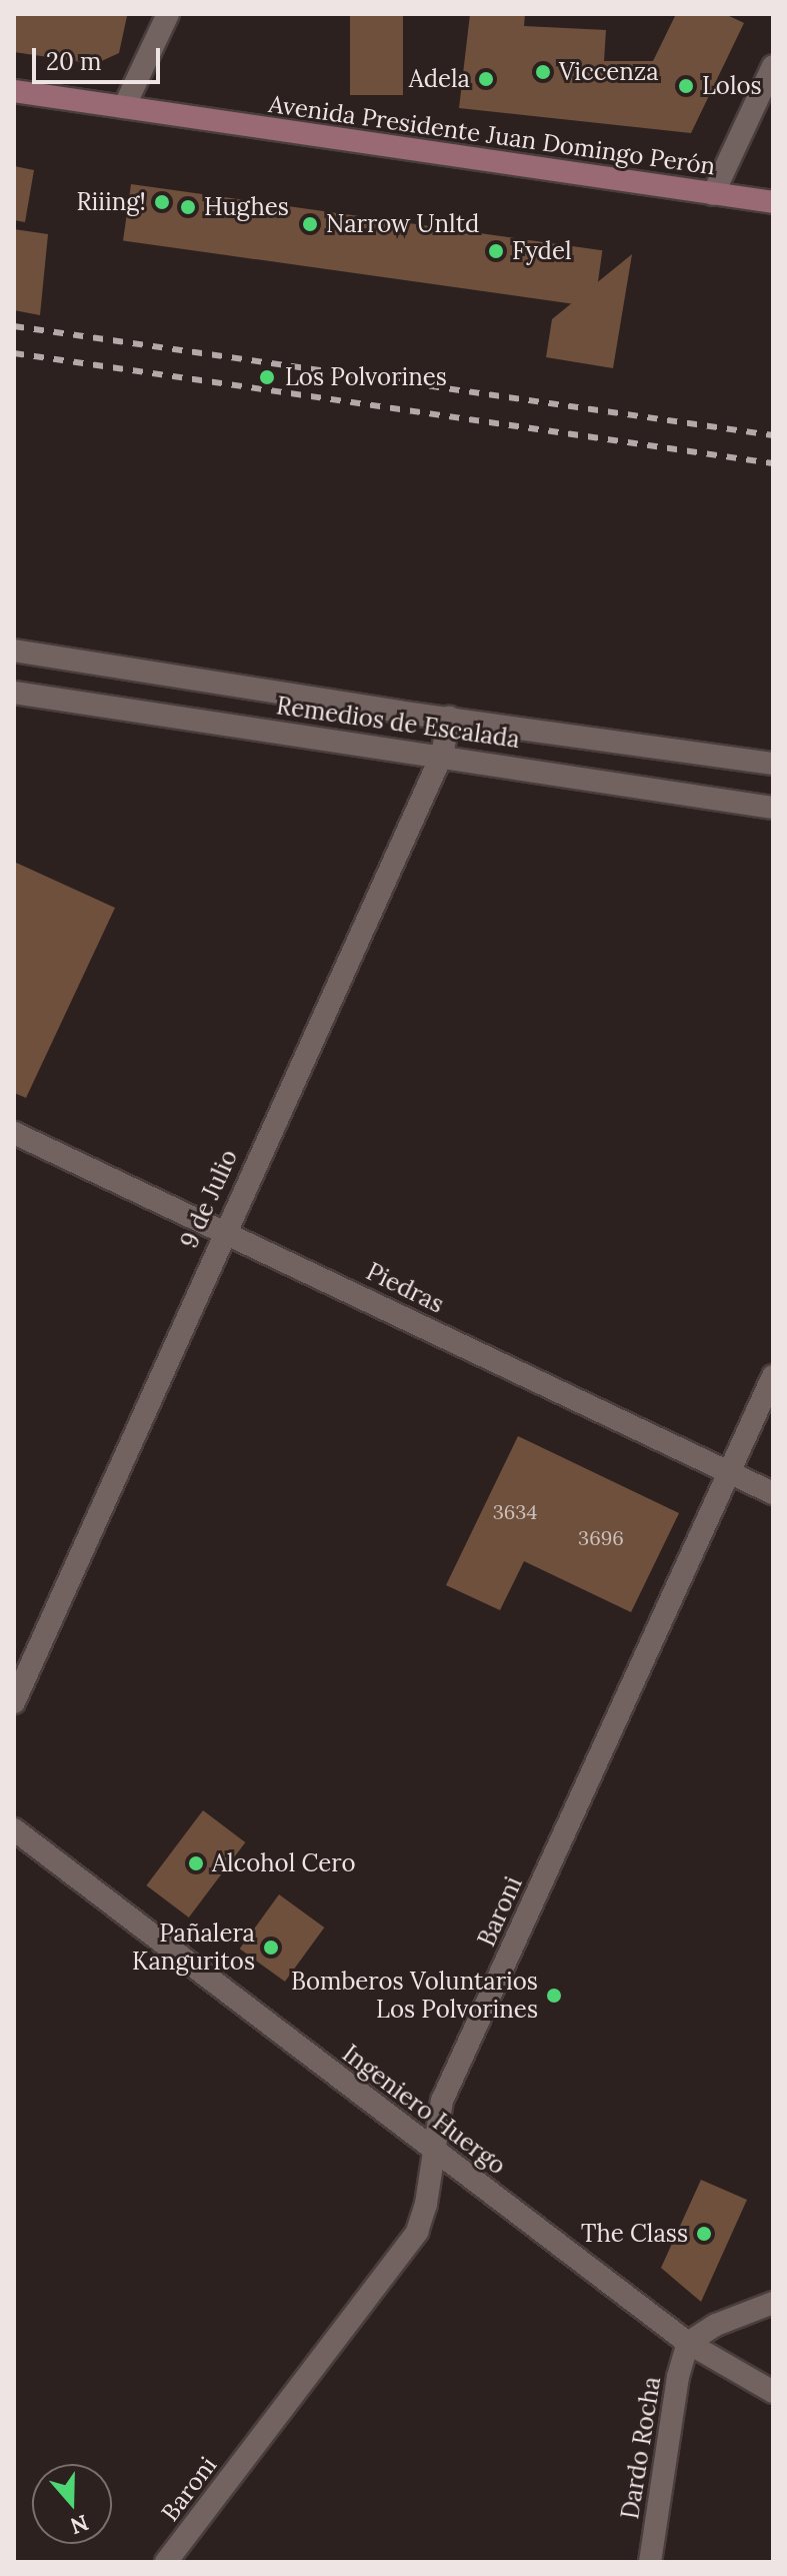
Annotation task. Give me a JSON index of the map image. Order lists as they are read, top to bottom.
{
  "streets": {
    "main road": ["Avenida Presidente Juan Domingo Perón"],
    "street": [
      "Remedios de Escalada",
      "9 de Julio",
      "Piedras",
      "Baroni",
      "Ingeniero Huergo",
      "Dardo Rocha"
    ]
  },
  "crossings": [
    ["Remedios de Escalada", "9 de Julio"],
    ["9 de Julio", "Piedras"],
    ["Piedras", "Baroni"],
    ["Baroni", "Ingeniero Huergo"],
    ["Ingeniero Huergo", "Dardo Rocha"]
  ],
  "places": [
    "Viccenza",
    "Adela",
    "Lolos",
    "Riiing!",
    "Hughes",
    "Narrow Unltd",
    "Fydel",
    "Los Polvorines",
    "Alcohol Cero",
    "Pañalera Kanguritos",
    "Bomberos Voluntarios Los Polvorines",
    "The Class"
  ],
  "house_numbers": ["3634", "3696"],
  "scale_bar": "20 m",
  "north": "bottom"
}
